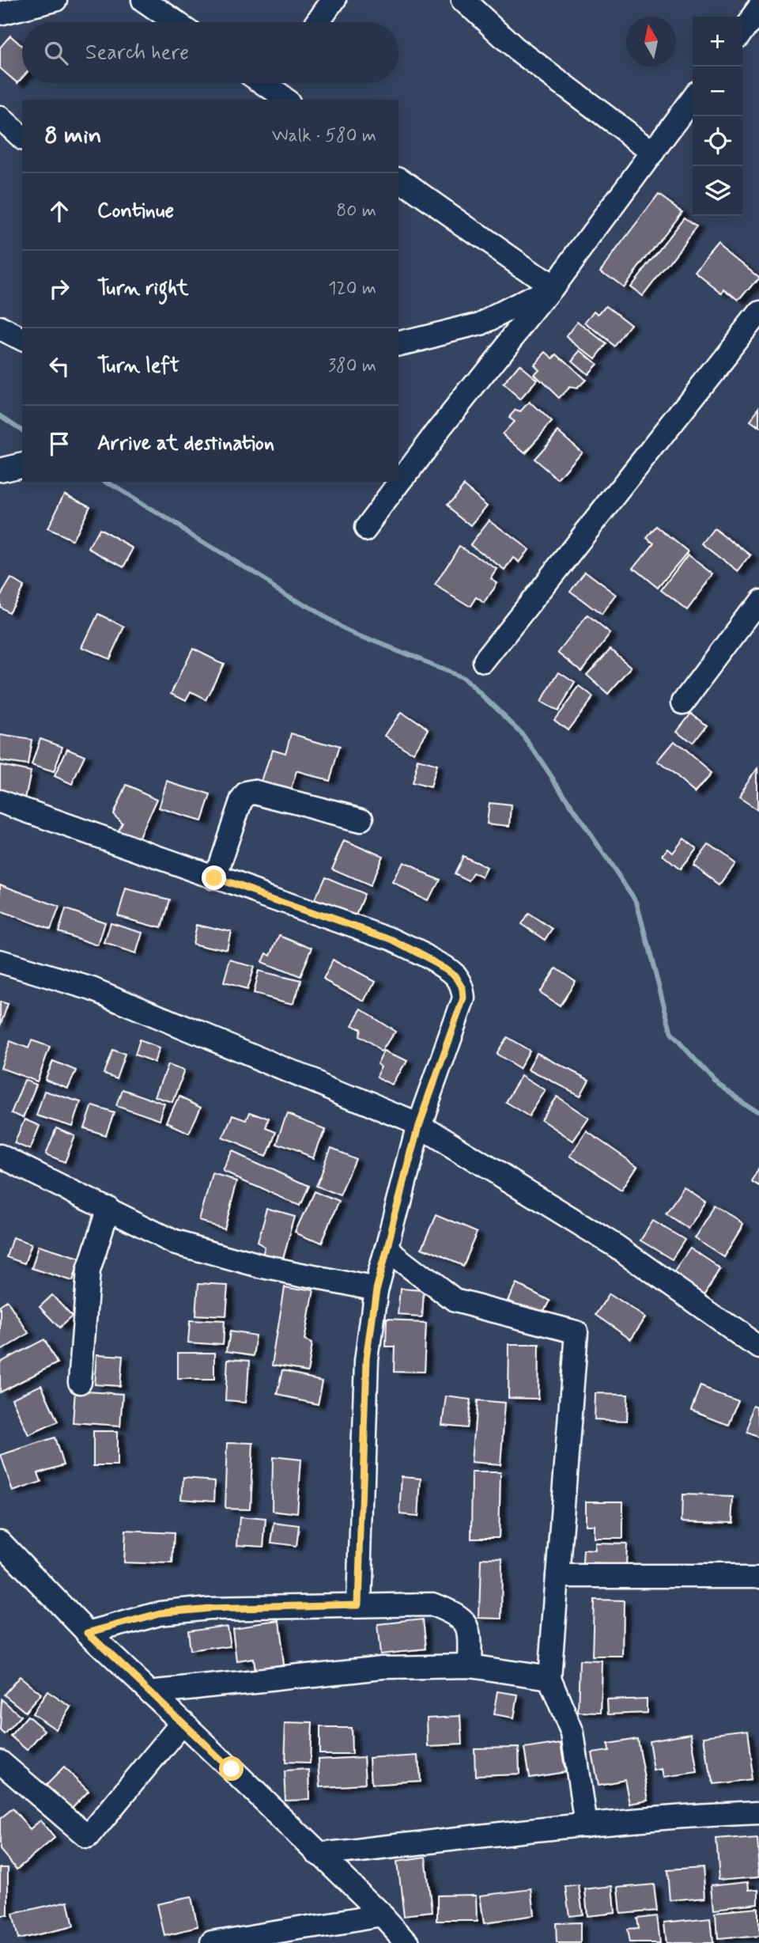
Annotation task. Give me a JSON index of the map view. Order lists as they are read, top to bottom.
{
  "north": "top",
  "page": {
    "map_buttons": ["+", "−"],
    "search": "Search here",
    "heading": ["8 min", "Walk · 580 m"],
    "list": [
      ["Continue", "80 m"],
      ["Turn right", "120 m"],
      ["Turn left", "380 m"],
      "Arrive at destination"
    ]
  }
}
